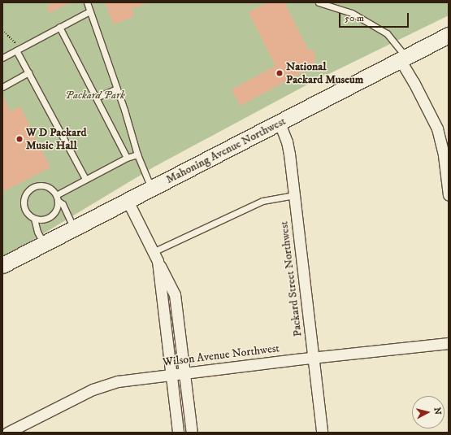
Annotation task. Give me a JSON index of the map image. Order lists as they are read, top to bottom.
{
  "streets": {
    "main road": ["Mahoning Avenue Northwest"],
    "street": ["Packard Street Northwest", "Wilson Avenue Northwest"]
  },
  "crossings": [
    ["Mahoning Avenue Northwest", "Packard Street Northwest"],
    ["Packard Street Northwest", "Wilson Avenue Northwest"]
  ],
  "parks": ["Packard Park"],
  "places": ["National Packard Museum", "W D Packard Music Hall"],
  "scale_bar": "50 m",
  "north": "right"
}
